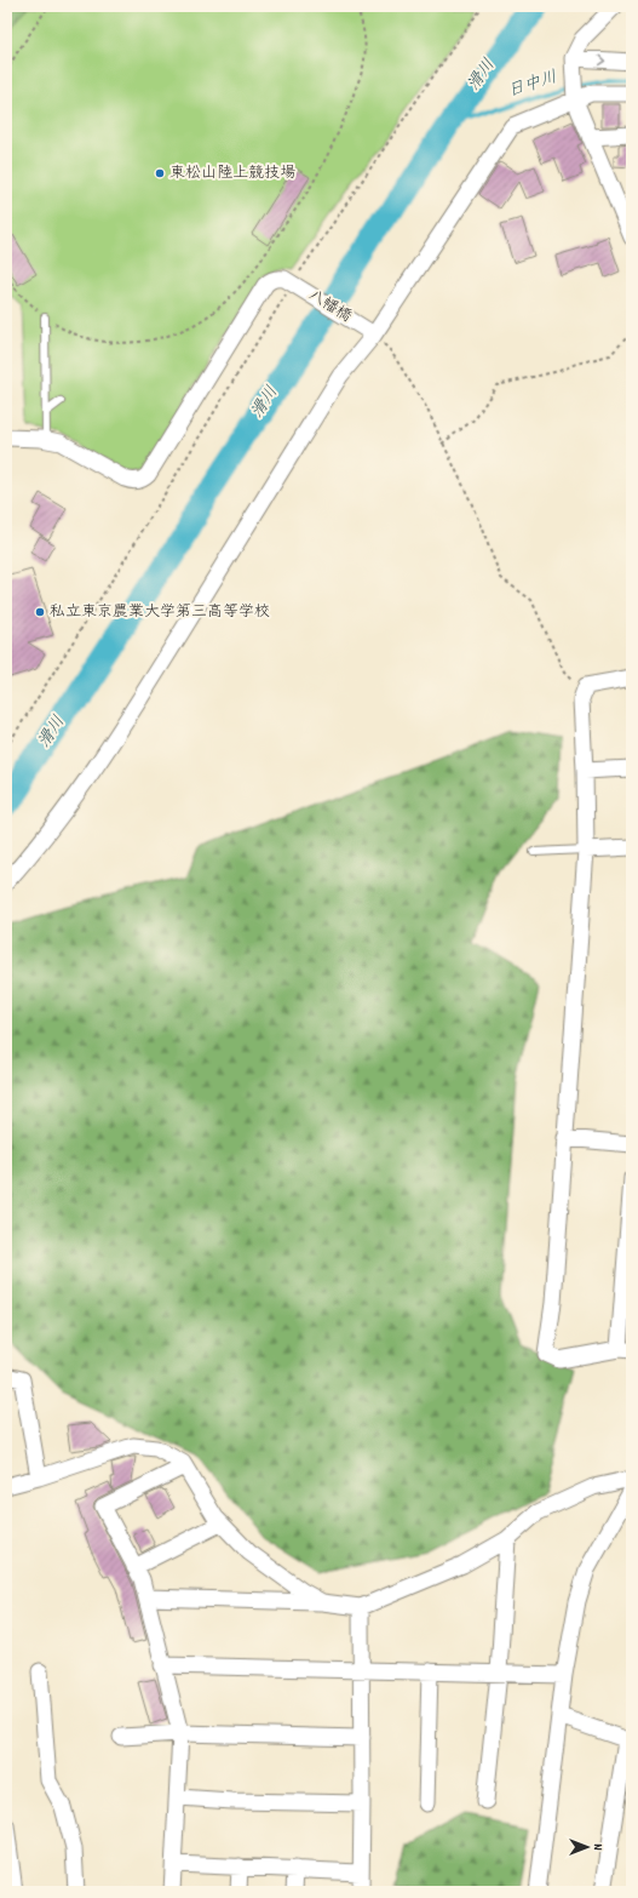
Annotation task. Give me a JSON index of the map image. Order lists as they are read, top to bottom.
{
  "streets": {
    "street": ["八幡橋"]
  },
  "water": ["滑川", "日中川"],
  "places": ["東松山陸上競技場", "私立東京農業大学第三高等学校"],
  "north": "right"
}
